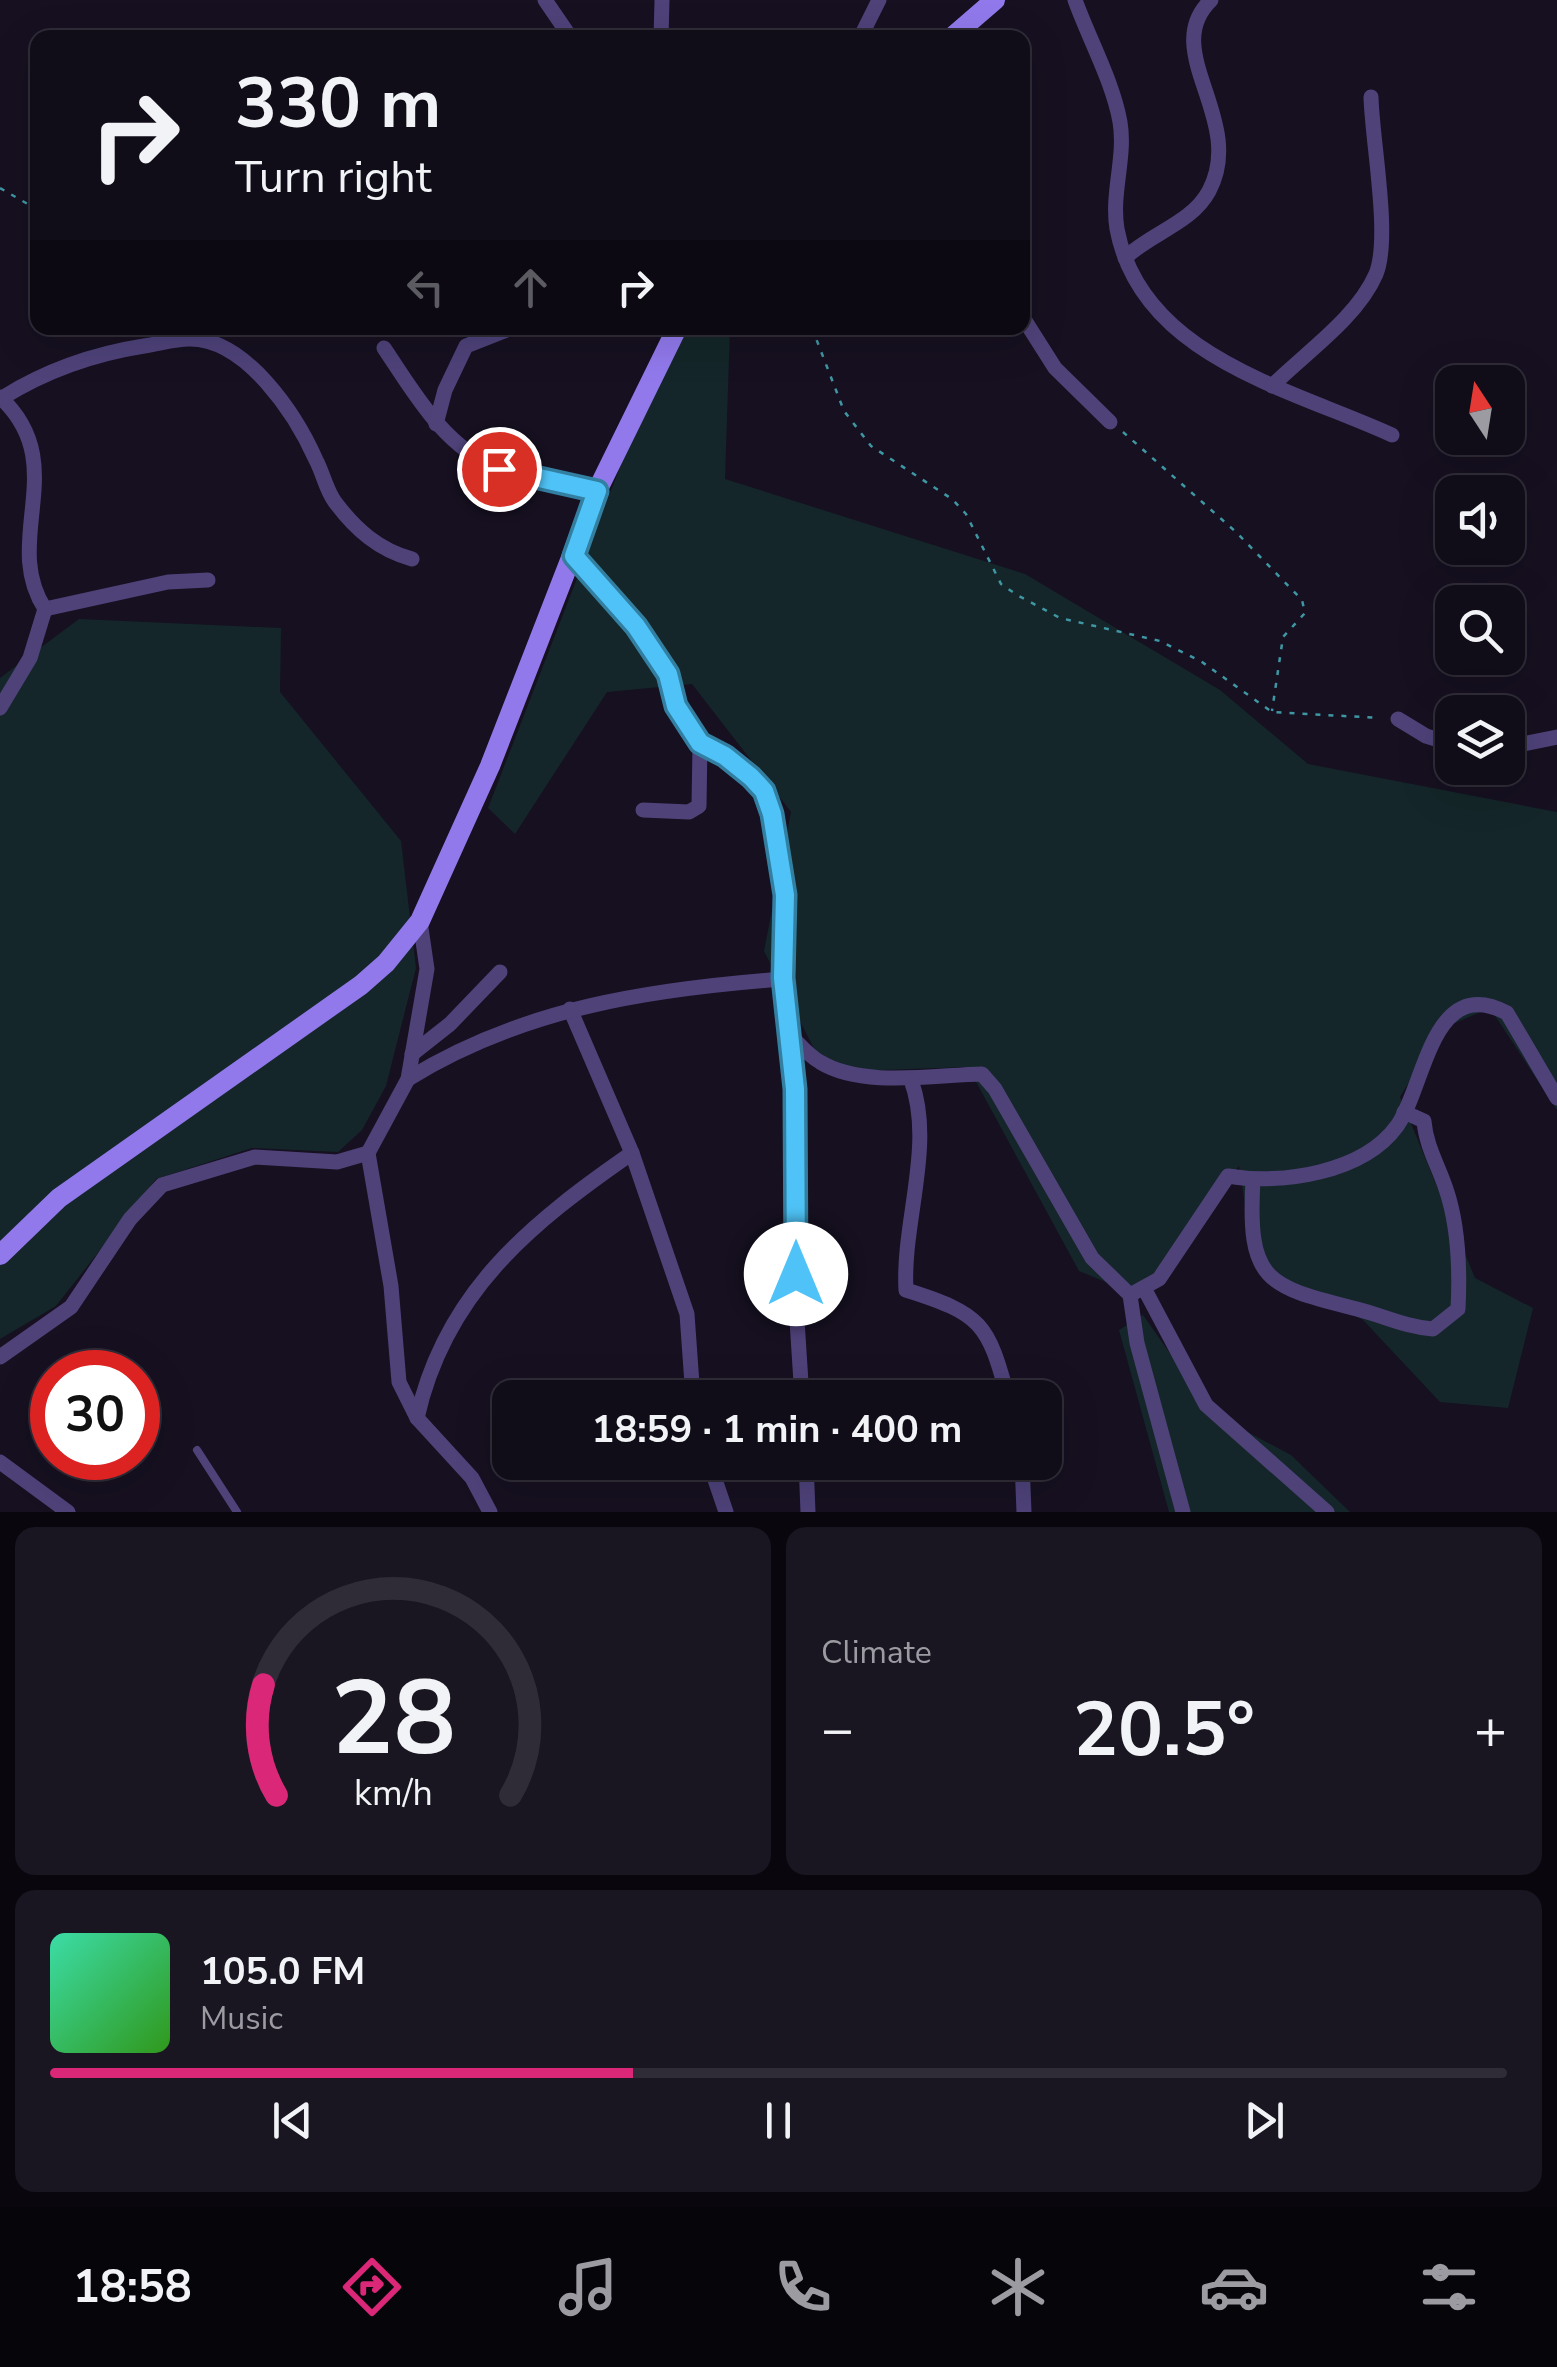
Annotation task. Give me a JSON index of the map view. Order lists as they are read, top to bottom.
{
  "north": "top",
  "page": {
    "turn": ["330 m", "Turn right"],
    "limit": "30",
    "trip": "18:59 · 1 min · 400 m",
    "tile": "Climate",
    "heat": ["−", "20.5°", "+"],
    "song": ["105.0 FM", "Music"],
    "tabs": "18:58",
    "gauge": ["28", "km/h"]
  }
}
